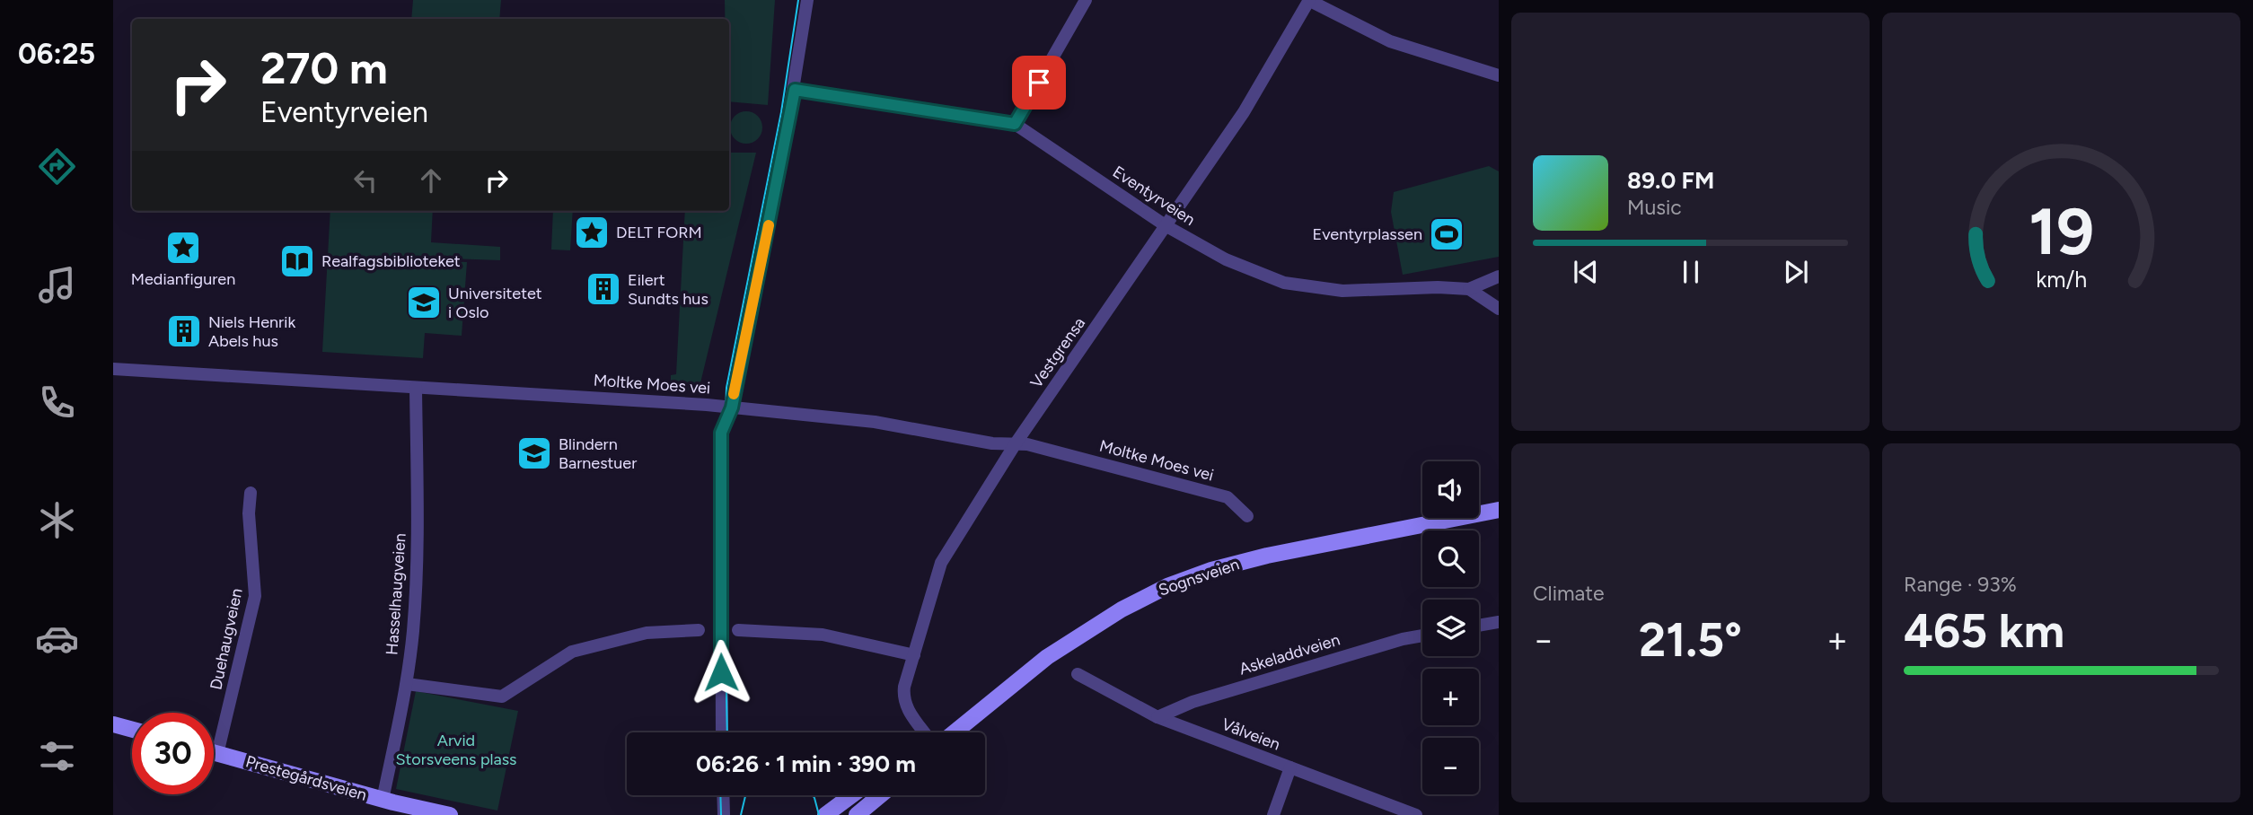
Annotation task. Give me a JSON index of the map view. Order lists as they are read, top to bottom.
{
  "streets": {
    "main road": ["Sognsveien", "Prestegårdsveien"],
    "street": [
      "Eventyrveien",
      "Vestgrensa",
      "Moltke Moes vei",
      "Hasselhaugveien",
      "Duehaugveien",
      "Askeladdveien",
      "Vålveien"
    ]
  },
  "crossings": [
    ["Eventyrveien", "Vestgrensa"],
    ["Vestgrensa", "Moltke Moes vei"],
    ["Moltke Moes vei", "Hasselhaugveien"],
    ["Hasselhaugveien", "Prestegårdsveien"],
    ["Duehaugveien", "Prestegårdsveien"],
    ["Askeladdveien", "Vålveien"]
  ],
  "parks": ["Arvid Storsveens plass"],
  "places": {
    "place": ["DELT FORM", "Medianfiguren"],
    "sports": ["Eventyrplassen"],
    "library": ["Realfagsbiblioteket"],
    "building": ["Eilert Sundts hus", "Niels Henrik Abels hus"],
    "school or university": ["Universitetet i Oslo", "Blindern Barnestuer"]
  },
  "page": {
    "tabs": "06:25",
    "turn": ["270 m", "Eventyrveien"],
    "song": ["89.0 FM", "Music"],
    "tile": [
      "Climate",
      ["Range · 93%", "465 km"]
    ],
    "map_buttons": ["+", "−"],
    "heat": ["−", "21.5°", "+"],
    "limit": "30",
    "trip": "06:26 · 1 min · 390 m",
    "gauge": ["19", "km/h"]
  }
}
